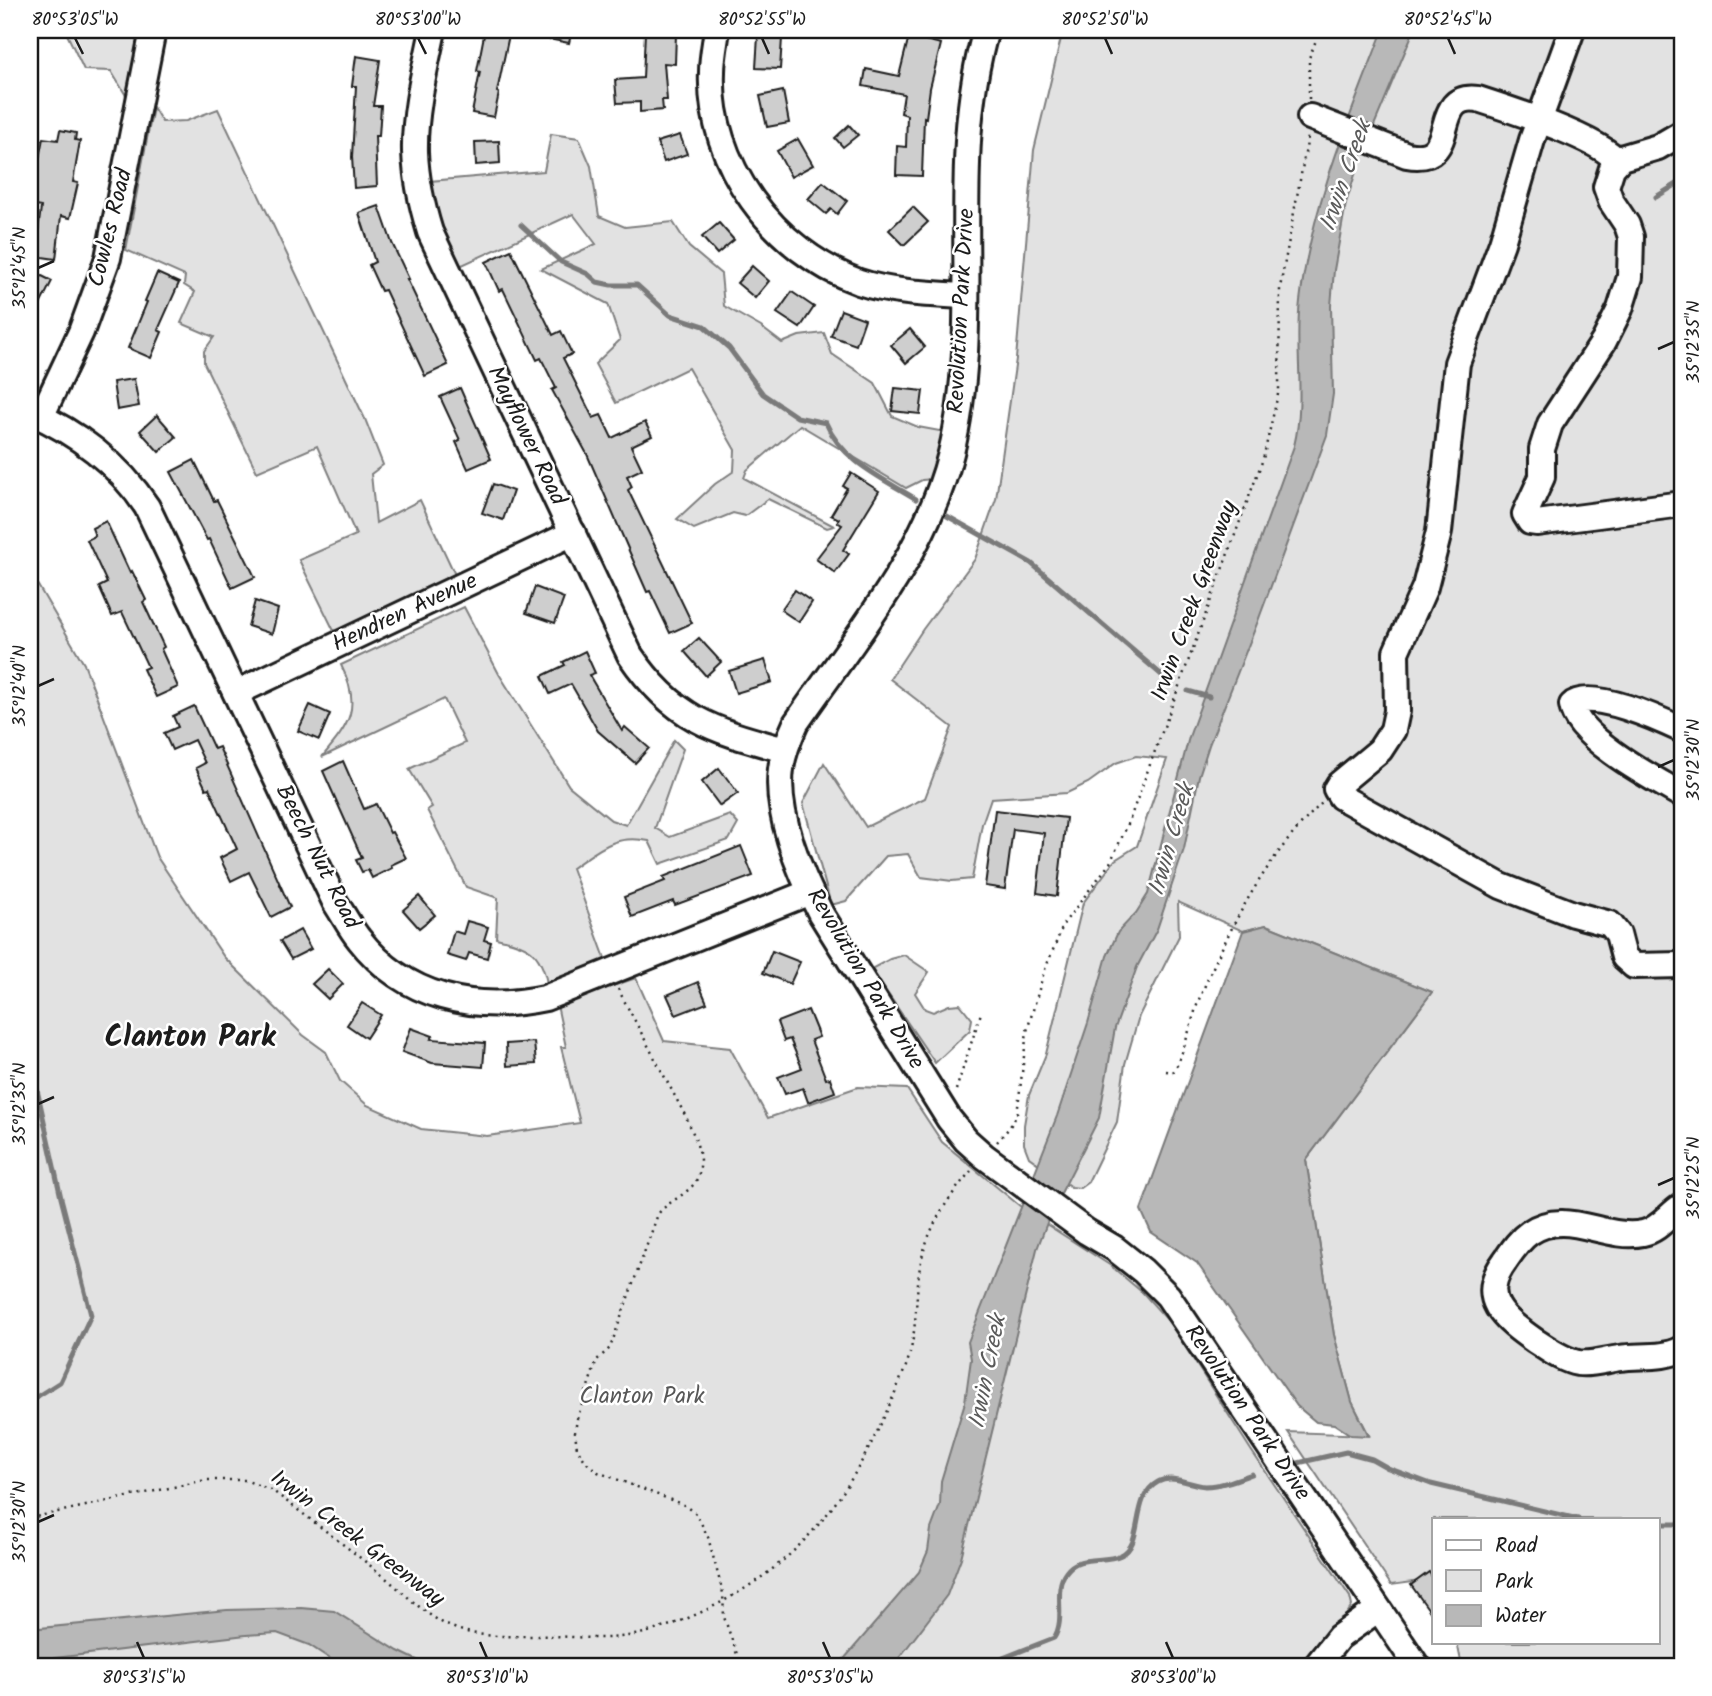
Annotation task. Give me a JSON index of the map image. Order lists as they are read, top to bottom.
{
  "streets": {
    "street": [
      "Cowles Road",
      "Revolution Park Drive",
      "Mayflower Road",
      "Hendren Avenue",
      "Beech Nut Road"
    ],
    "path": ["Irwin Creek Greenway"]
  },
  "crossings": [
    ["Cowles Road", "Beech Nut Road"],
    ["Revolution Park Drive", "Mayflower Road"],
    ["Revolution Park Drive", "Beech Nut Road"],
    ["Mayflower Road", "Hendren Avenue"],
    ["Hendren Avenue", "Beech Nut Road"]
  ],
  "districts": ["Clanton Park"],
  "water": ["Irwin Creek"],
  "parks": ["Clanton Park"],
  "legend": ["Road", "Park", "Water"],
  "coordinates": [
    "80°53'05\"W",
    "80°53'00\"W",
    "80°52'55\"W",
    "80°52'50\"W",
    "80°52'45\"W",
    "35°12'45\"N",
    "35°12'35\"N",
    "35°12'40\"N",
    "35°12'30\"N",
    "35°12'25\"N",
    "80°53'15\"W",
    "80°53'10\"W"
  ]
}
